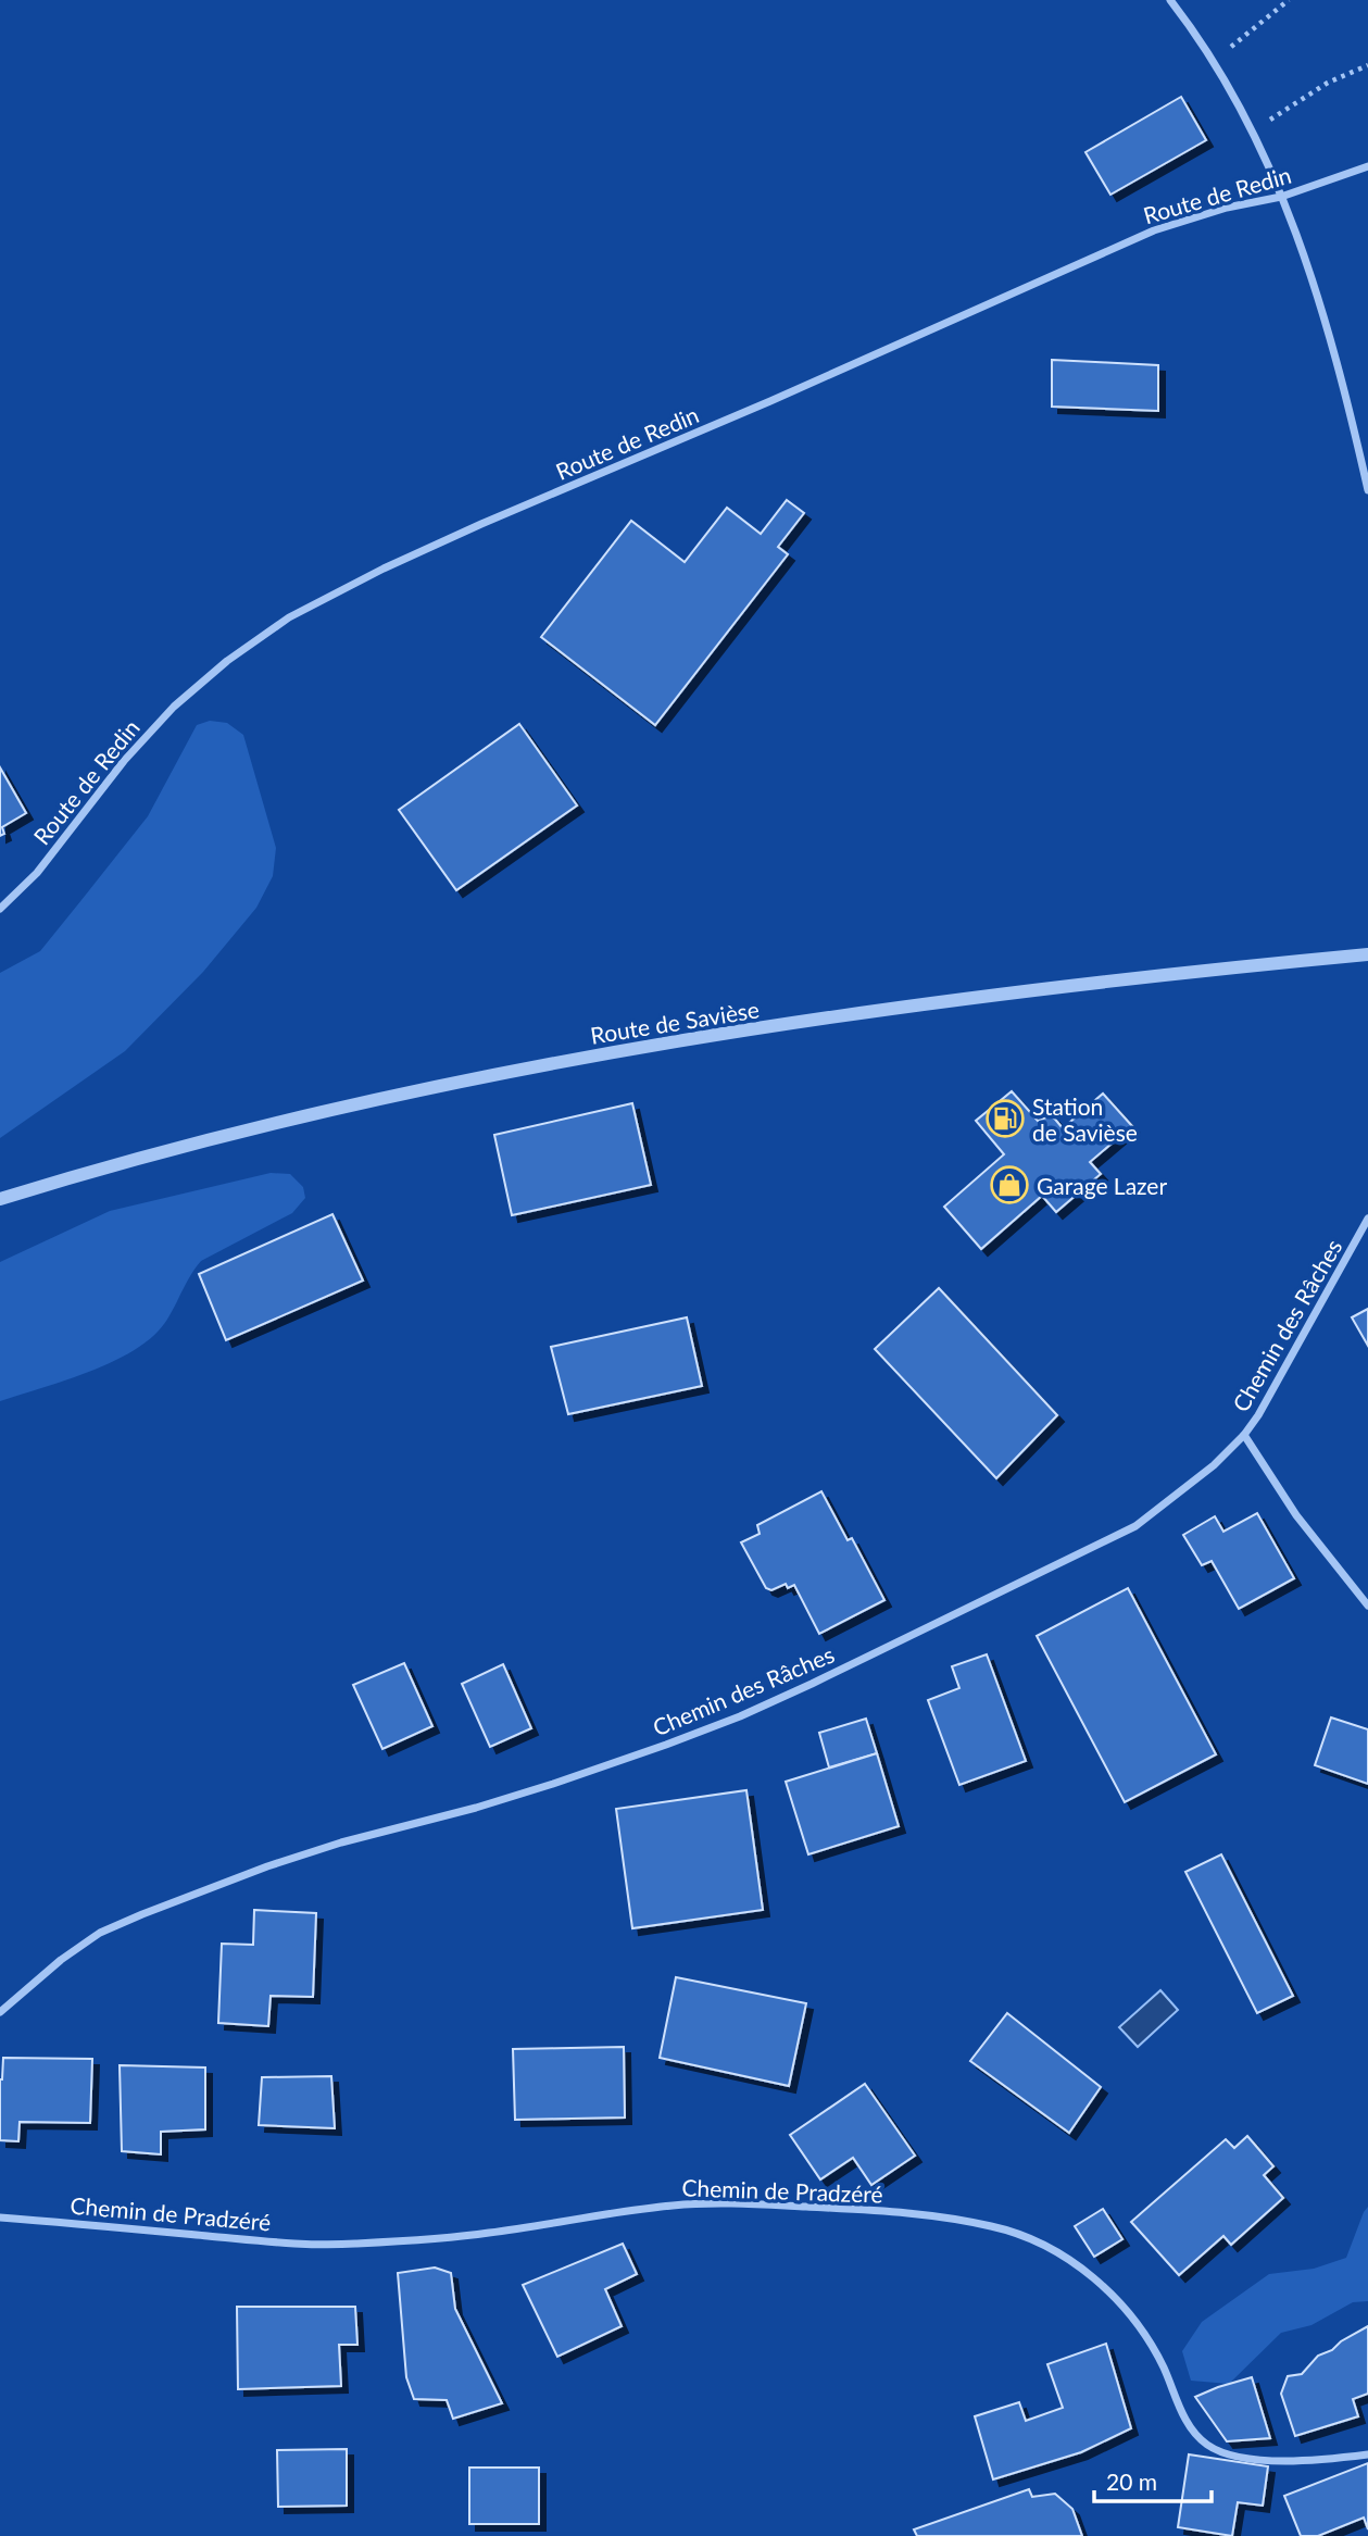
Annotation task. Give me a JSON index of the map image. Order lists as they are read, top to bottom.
{
  "streets": {
    "street": [
      "Route de Redin",
      "Route de Savièse",
      "Chemin des Râches",
      "Chemin de Pradzéré"
    ]
  },
  "places": {
    "fuel station": ["Station de Savièse"],
    "shop": ["Garage Lazer"]
  },
  "scale_bar": "20 m"
}
